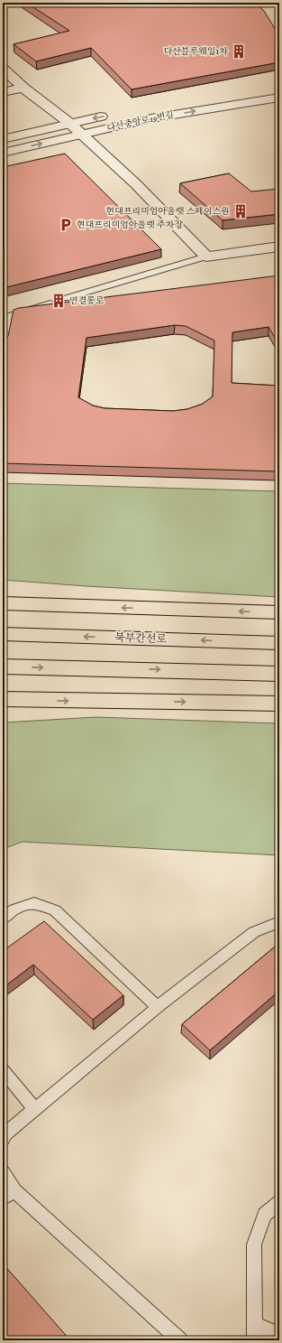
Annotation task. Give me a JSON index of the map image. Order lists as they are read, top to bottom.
{
  "streets": {
    "highway": ["북부간선로"],
    "street": ["다산중앙로19번길"]
  },
  "places": {
    "building": ["다산블루웨일1차", "현대프리미엄아울렛 스페이스원", "연결통로"],
    "parking": ["현대프리미엄아울렛 주차장"]
  }
}
